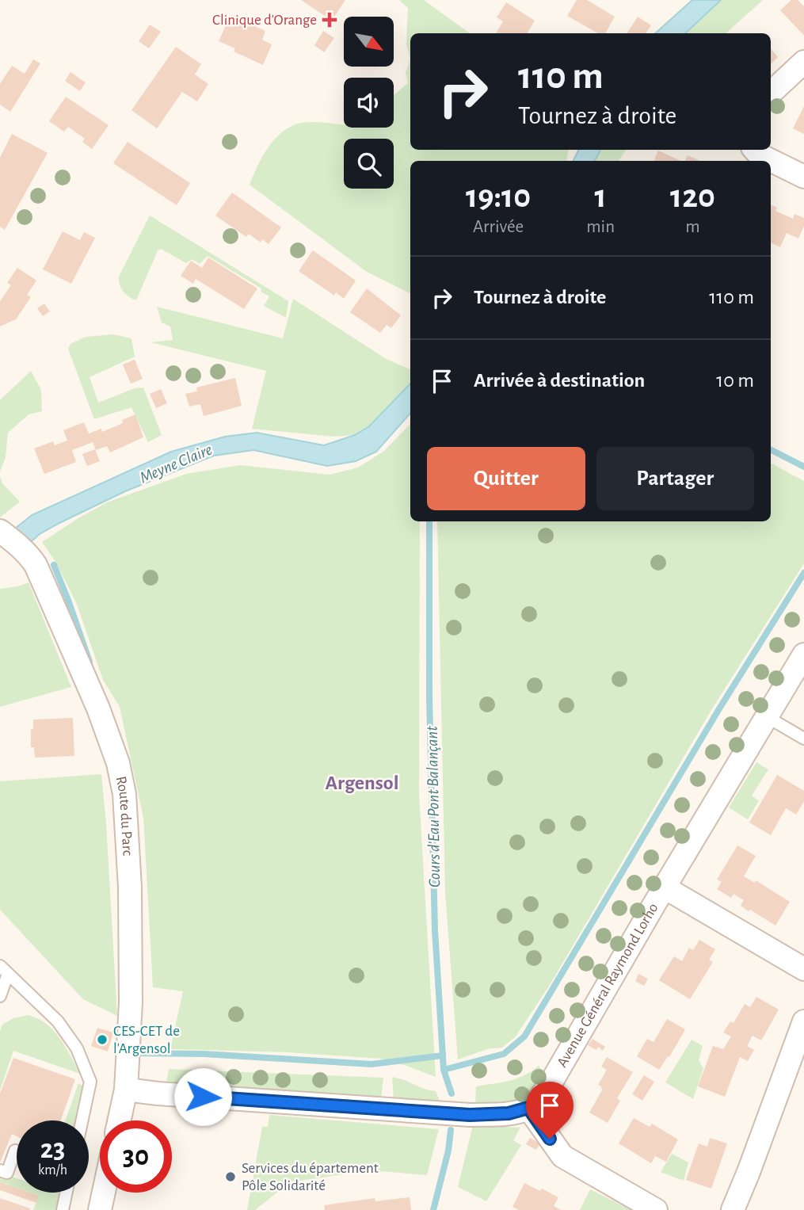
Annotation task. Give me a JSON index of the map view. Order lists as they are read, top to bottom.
{
  "streets": {
    "street": ["Route du Parc", "Avenue Général Raymond Lorho"]
  },
  "districts": ["Argensol"],
  "water": ["Meyne Claire", "Cours d'Eau Pont Balançant"],
  "places": {
    "health": ["Clinique d'Orange"],
    "other": ["CES-CET de l'Argensol", "Services du épartement Pôle Solidarité"]
  },
  "north": "bottom right",
  "page": {
    "turn": ["110 m", "Tournez à droite"],
    "eta": [
      "19:10",
      "Arrivée",
      "1",
      "min",
      "120",
      "m"
    ],
    "list": [
      {
        "name": "Tournez à droite",
        "value": "110 m"
      },
      {
        "name": "Arrivée à destination",
        "value": "10 m"
      }
    ],
    "buttons": ["Quitter", "Partager"],
    "speed": "23 km/h",
    "limit": "30"
  }
}
